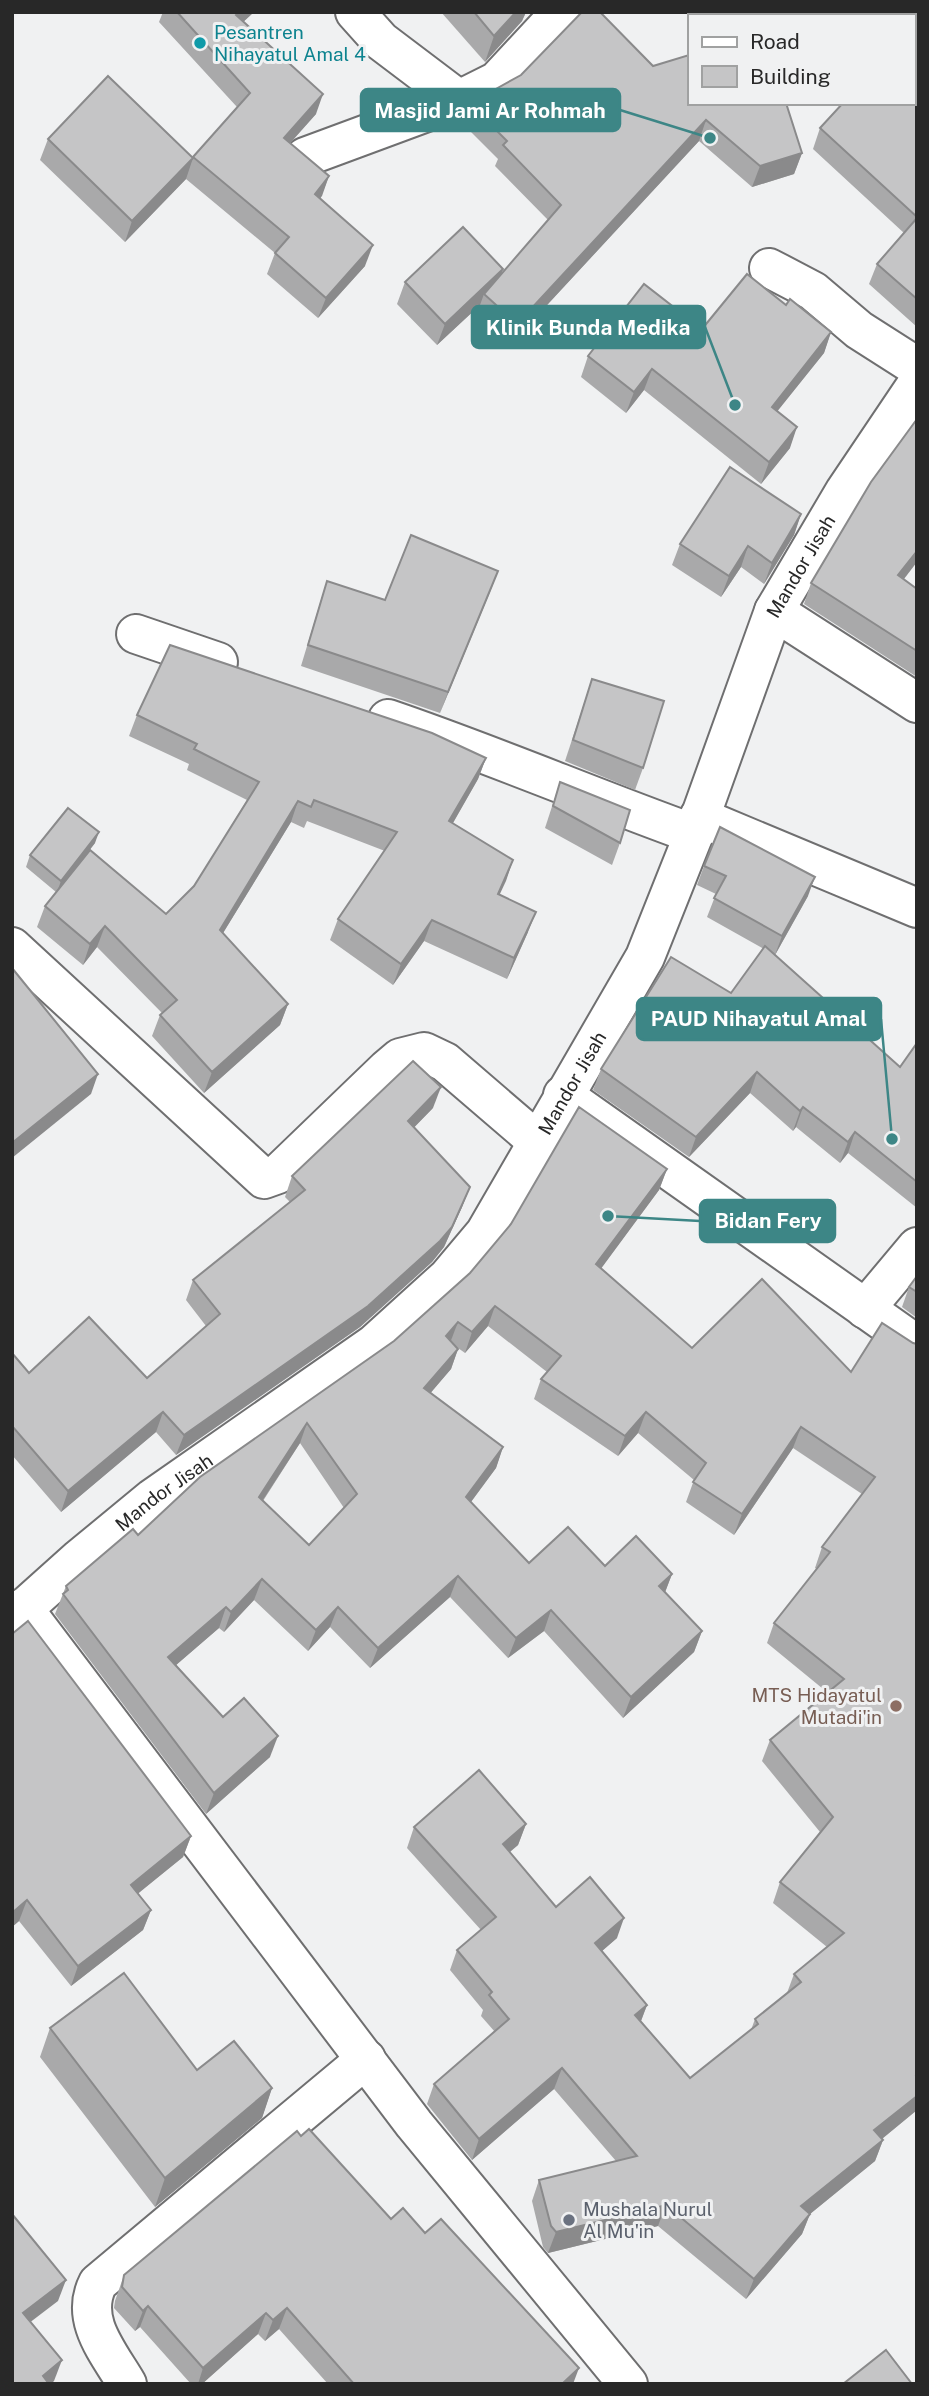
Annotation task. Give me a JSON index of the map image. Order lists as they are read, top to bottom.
{
  "streets": {
    "street": ["Mandor Jisah"]
  },
  "places": [
    "Pesantren Nihayatul Amal 4",
    "Masjid Jami Ar Rohmah",
    "Klinik Bunda Medika",
    "PAUD Nihayatul Amal",
    "Bidan Fery",
    "MTS Hidayatul Mutadi'in",
    "Mushala Nurul Al Mu'in"
  ],
  "legend": ["Road", "Building"]
}
